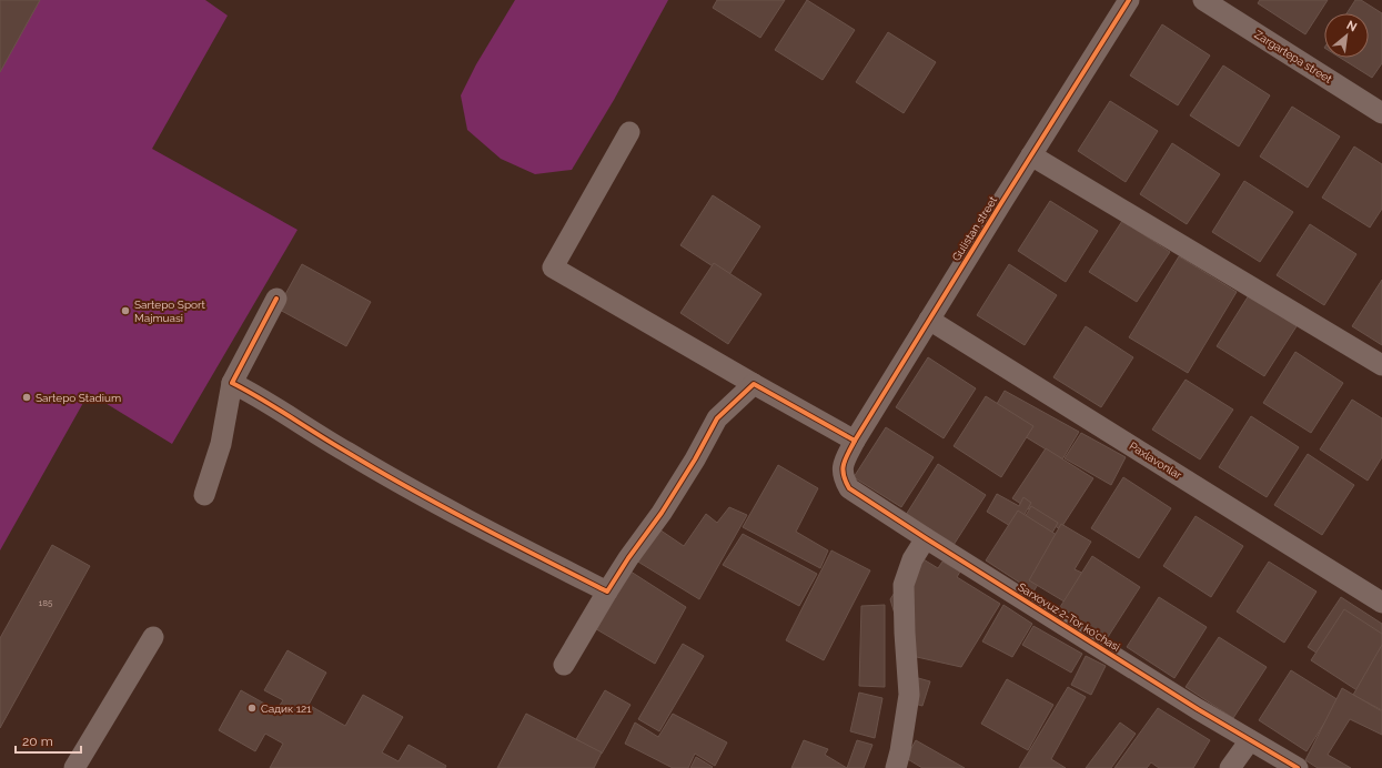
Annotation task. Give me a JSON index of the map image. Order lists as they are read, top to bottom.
{
  "streets": {
    "street": [
      "Zargartepa street",
      "Gulistan street",
      "Paxlavonlar",
      "Sarxovuz 2-Tor ko'chasi"
    ]
  },
  "crossings": [
    ["Gulistan street", "Paxlavonlar"],
    ["Gulistan street", "Sarxovuz 2-Tor ko'chasi"]
  ],
  "places": ["Sartepo Sport Majmuasi", "Sartepo Stadium", "Садик 121"],
  "house_numbers": ["185"],
  "scale_bar": "20 m",
  "north": "top right"
}
